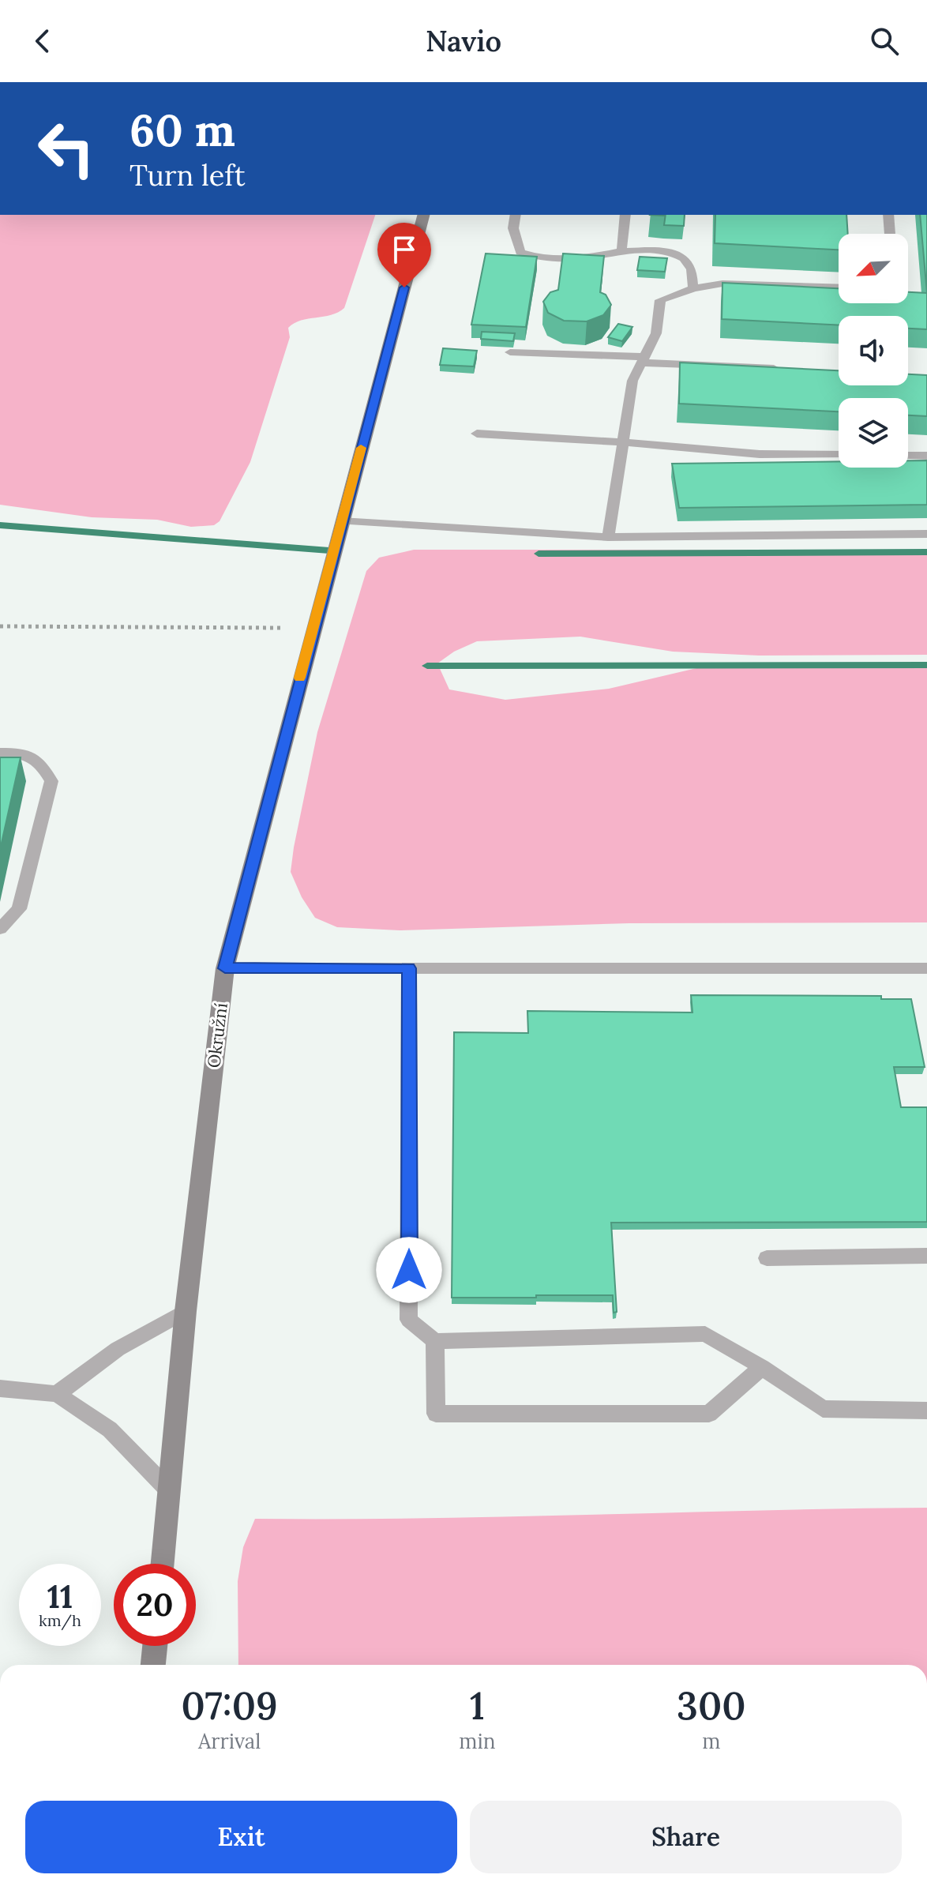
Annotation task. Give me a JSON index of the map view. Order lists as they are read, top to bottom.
{
  "streets": {
    "main road": ["Okružní"]
  },
  "north": "bottom left",
  "page": {
    "header": "Navio",
    "turn": ["60 m", "Turn left"],
    "speed": "11 km/h",
    "limit": "20",
    "eta": [
      "07:09",
      "Arrival",
      "1",
      "min",
      "300",
      "m"
    ],
    "buttons": ["Exit", "Share"]
  }
}
